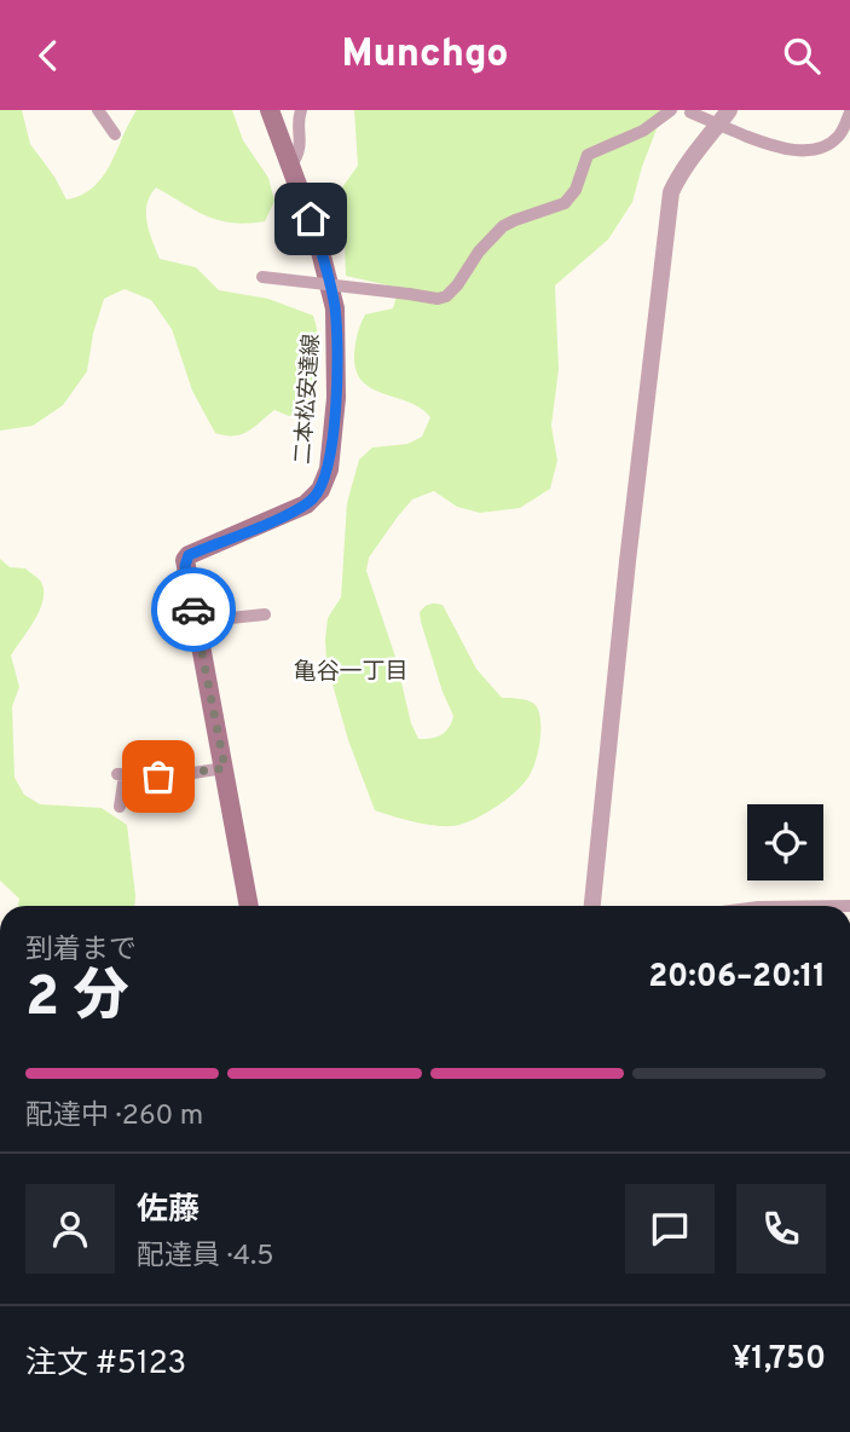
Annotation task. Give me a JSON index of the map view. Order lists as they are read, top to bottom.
{
  "streets": {
    "main road": ["二本松安達線"]
  },
  "districts": ["亀谷一丁目"],
  "page": {
    "header": "Munchgo",
    "heading": ["2 分", "到着まで", "20:06–20:11"],
    "panel": [
      "佐藤",
      "配達員 · 4.5",
      "注文 #5123",
      "¥1,750"
    ],
    "bar": "配達中 · 260 m"
  }
}
